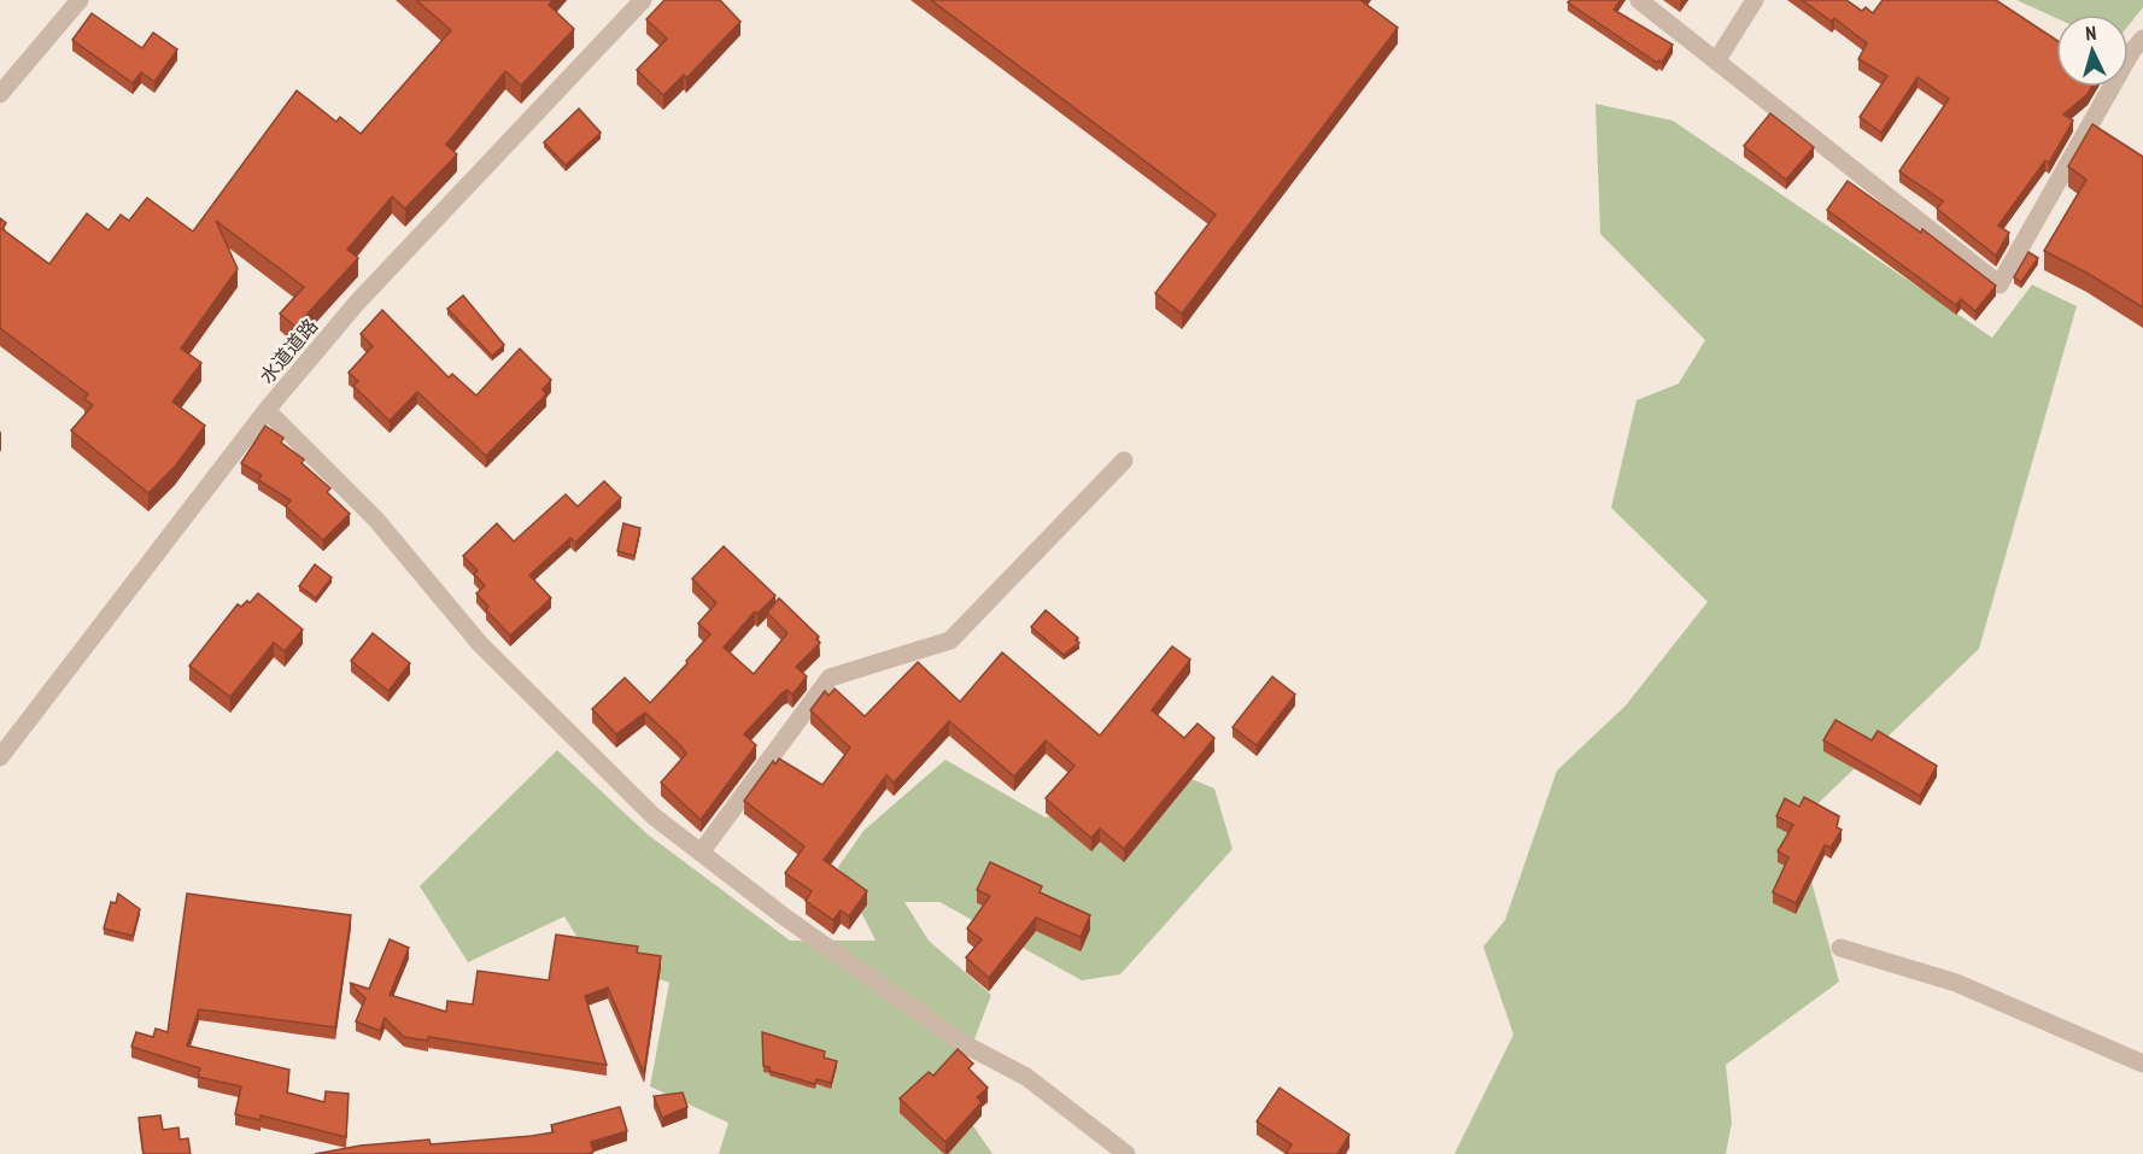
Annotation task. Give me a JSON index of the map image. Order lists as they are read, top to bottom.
{
  "streets": {
    "street": ["水道道路"]
  },
  "north": "top"
}
